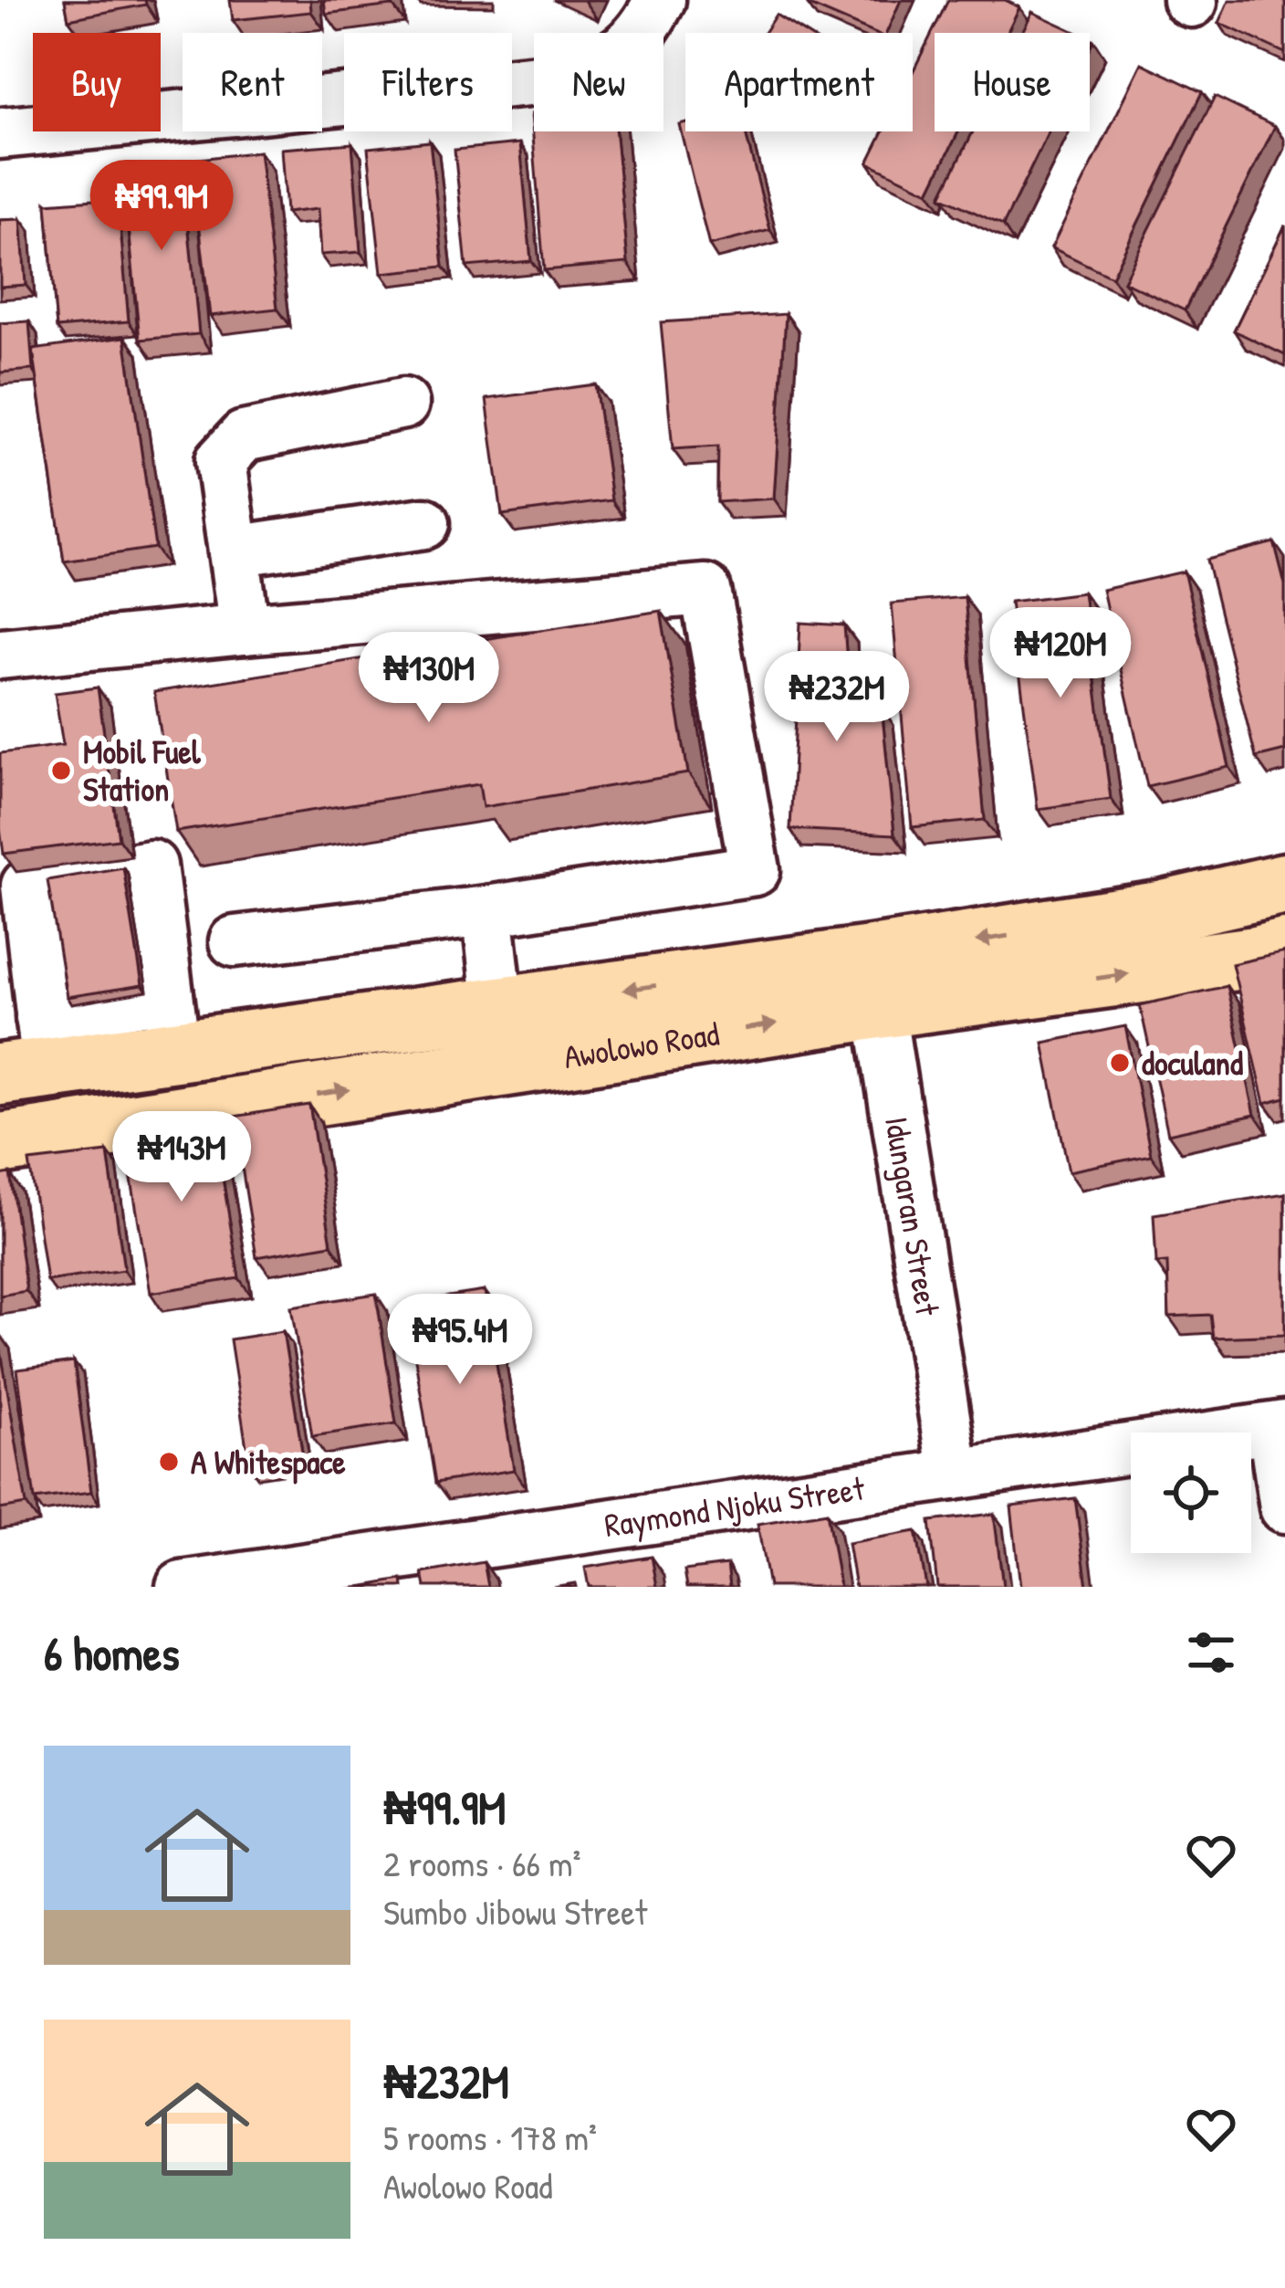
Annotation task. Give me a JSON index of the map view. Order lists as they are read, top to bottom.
{
  "streets": {
    "main road": ["Awolowo Road"],
    "street": ["Idungaran Street", "Raymond Njoku Street"]
  },
  "crossings": [
    ["Awolowo Road", "Idungaran Street"],
    ["Idungaran Street", "Raymond Njoku Street"]
  ],
  "places": ["Mobil Fuel Station", "doculand", "A Whitespace"],
  "page": {
    "chip": [
      "Buy",
      "Rent",
      "Filters",
      "New",
      "Apartment",
      "House"
    ],
    "price": [
      "₦99.9M",
      "₦120M",
      "₦130M",
      "₦232M",
      "₦143M",
      "₦95.4M"
    ],
    "heading": "6 homes",
    "list": [
      {
        "name": "₦99.9M",
        "note": "2 rooms · 66 m² · Sumbo Jibowu Street"
      },
      {
        "name": "₦232M",
        "note": "5 rooms · 178 m² · Awolowo Road"
      }
    ]
  }
}
